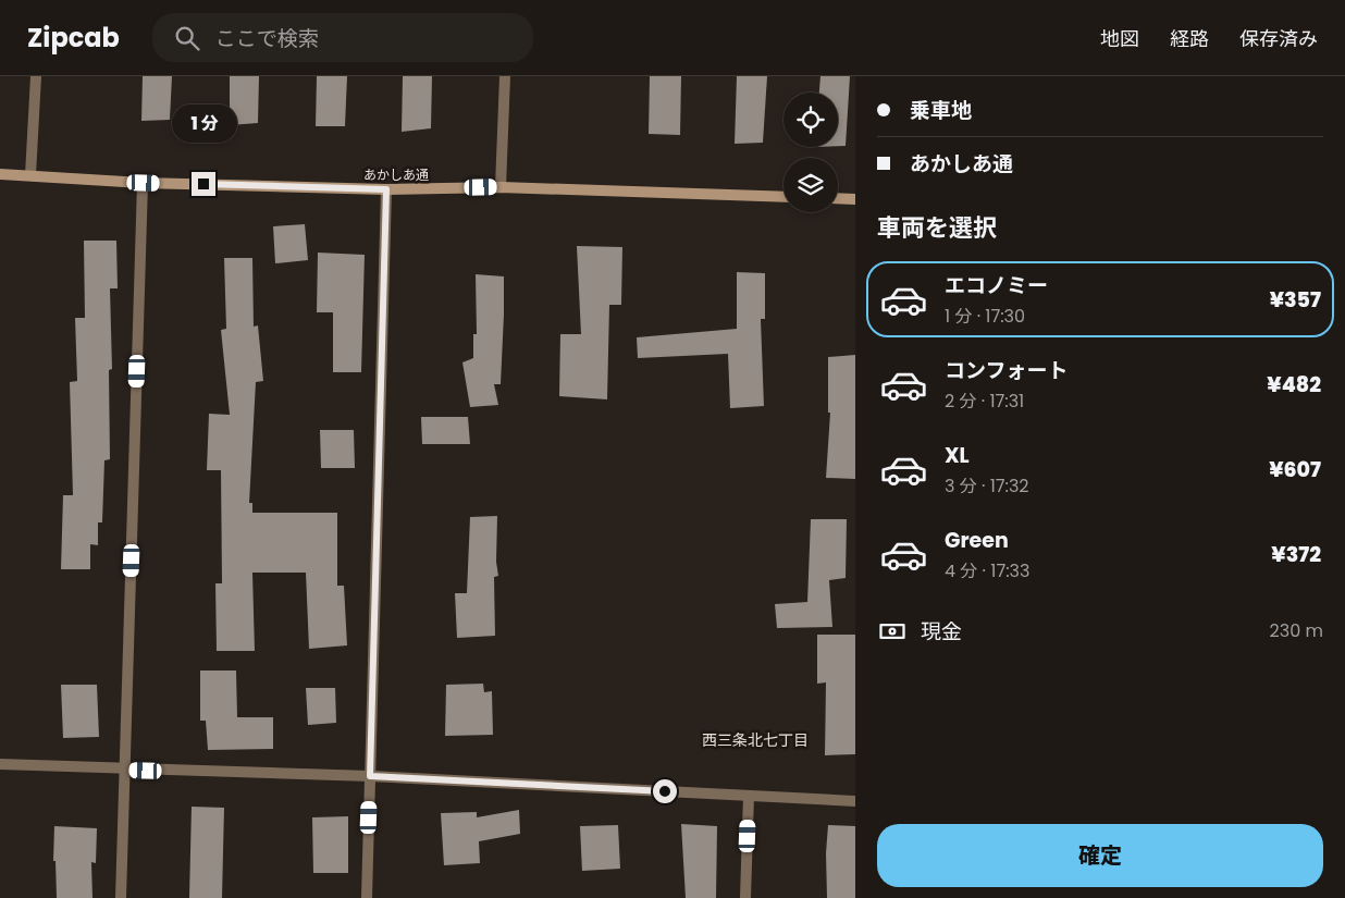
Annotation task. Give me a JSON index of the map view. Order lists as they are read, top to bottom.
{
  "streets": {
    "street": ["あかしあ通"]
  },
  "districts": ["西三条北七丁目"],
  "page": {
    "header": "Zipcab",
    "search": "ここで検索",
    "nav": ["地図", "経路", "保存済み"],
    "banner": ["乗車地", "あかしあ通"],
    "bubble": "1 分",
    "heading": "車両を選択",
    "list": [
      {
        "name": "エコノミー",
        "note": "1 分 · 17:30",
        "value": "¥357"
      },
      {
        "name": "コンフォート",
        "note": "2 分 · 17:31",
        "value": "¥482"
      },
      {
        "name": "XL",
        "note": "3 分 · 17:32",
        "value": "¥607"
      },
      {
        "name": "Green",
        "note": "4 分 · 17:33",
        "value": "¥372"
      }
    ],
    "pay": ["現金", "230 m"],
    "buttons": "確定"
  }
}
